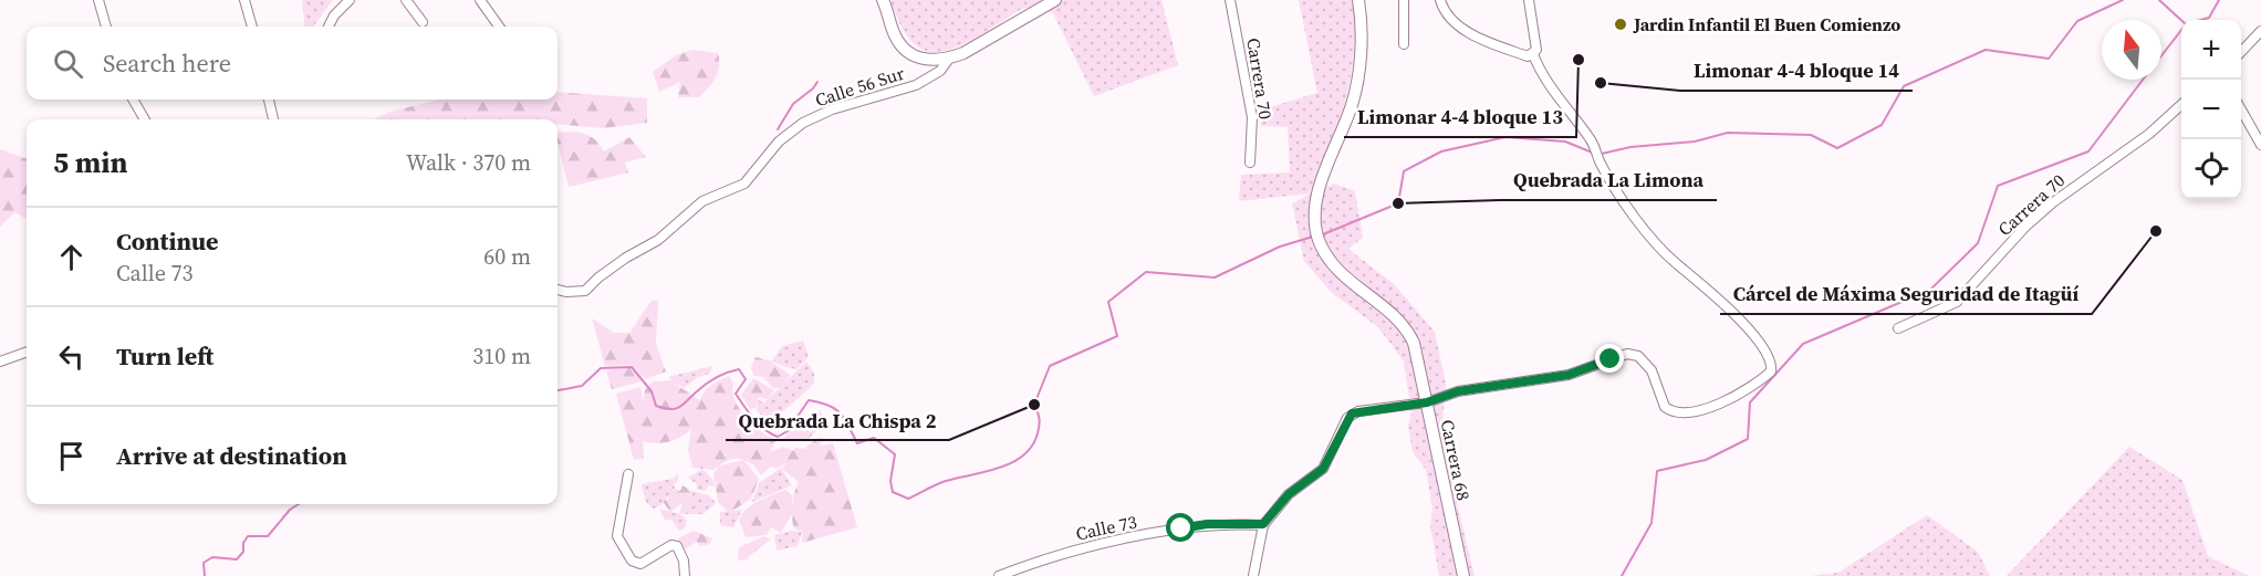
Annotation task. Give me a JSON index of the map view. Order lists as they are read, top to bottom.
{
  "streets": {
    "street": [
      "Carrera 70",
      "Calle 56 Sur",
      "Carrera 68",
      "Calle 73"
    ]
  },
  "places": [
    "Jardin Infantil El Buen Comienzo",
    "Limonar 4-4 bloque 13",
    "Limonar 4-4 bloque 14",
    "Quebrada La Limona",
    "Cárcel de Máxima Seguridad de Itagüí",
    "Quebrada La Chispa 2"
  ],
  "north": "top",
  "page": {
    "map_buttons": ["+", "−"],
    "search": "Search here",
    "heading": ["5 min", "Walk · 370 m"],
    "list": [
      ["Continue", "Calle 73", "60 m"],
      ["Turn left", "310 m"],
      "Arrive at destination"
    ]
  }
}
